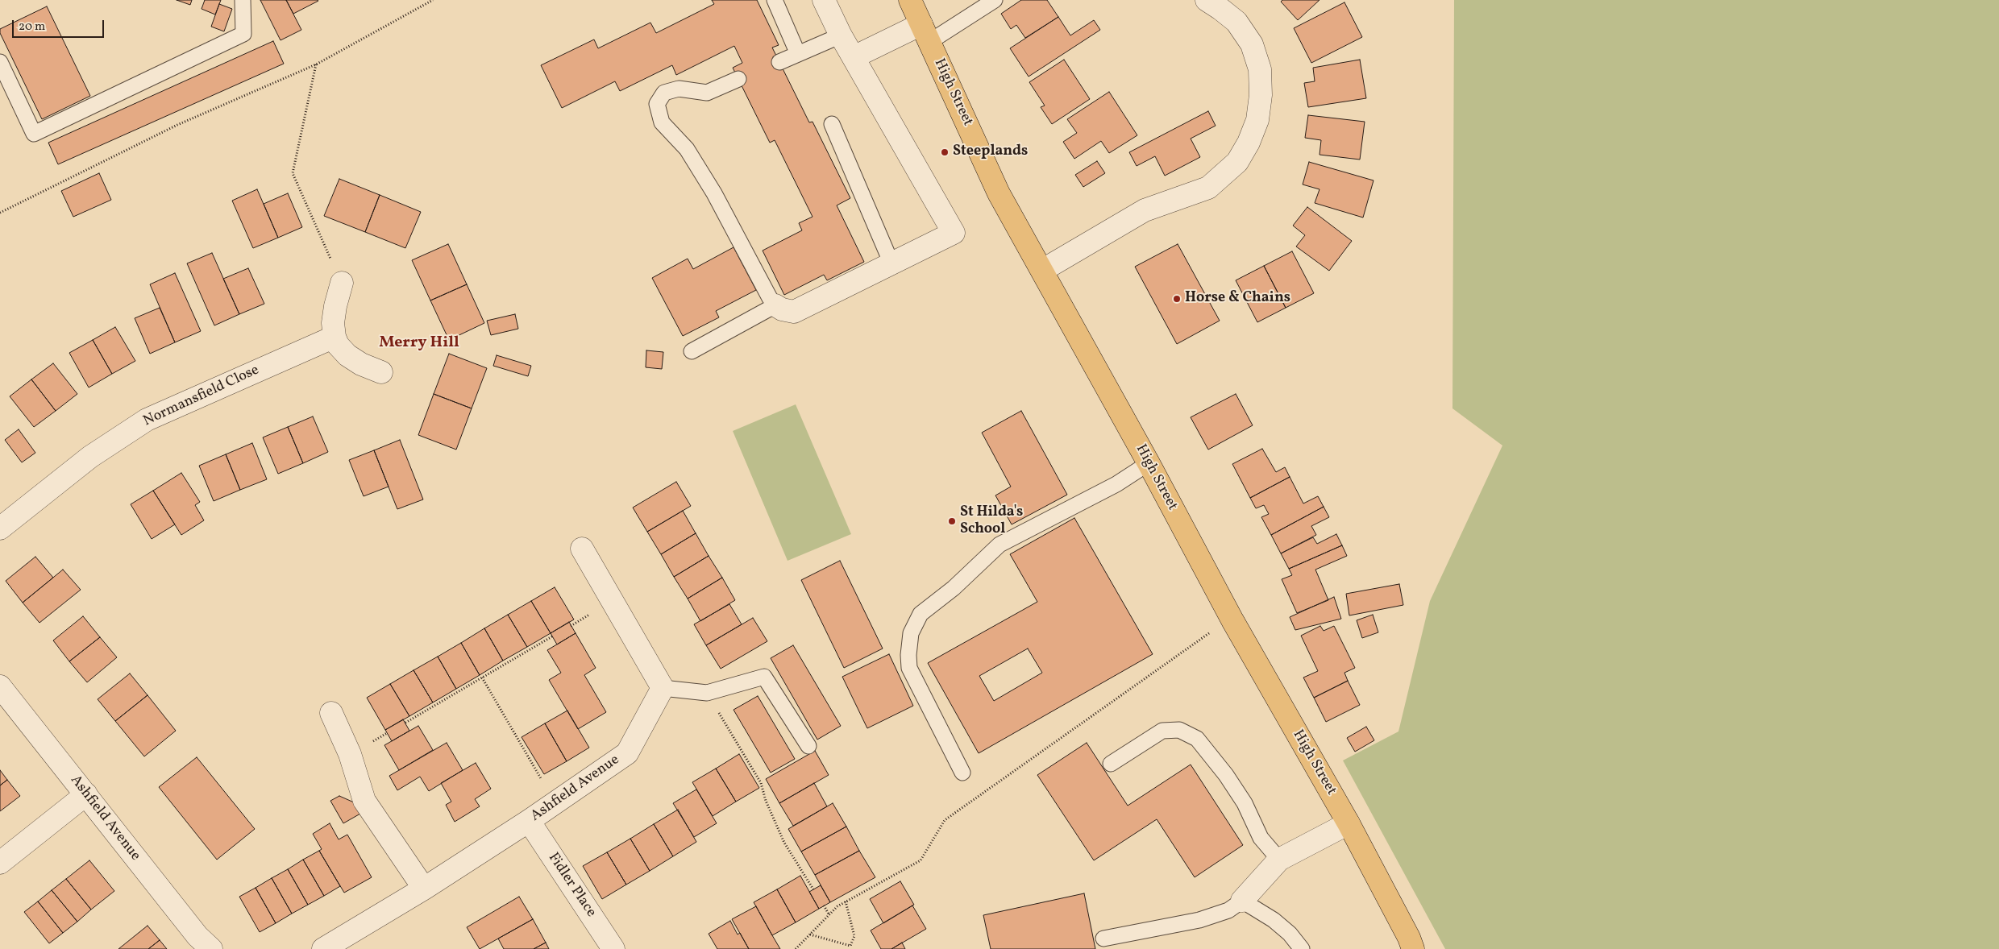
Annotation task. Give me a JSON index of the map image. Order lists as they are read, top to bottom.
{
  "streets": {
    "main road": ["High Street"],
    "street": ["Normansfield Close", "Ashfield Avenue", "Fidler Place"]
  },
  "crossings": [
    ["Ashfield Avenue", "Fidler Place"]
  ],
  "districts": ["Merry Hill"],
  "places": ["Steeplands", "Horse & Chains", "St Hilda's School"],
  "scale_bar": "20 m"
}
